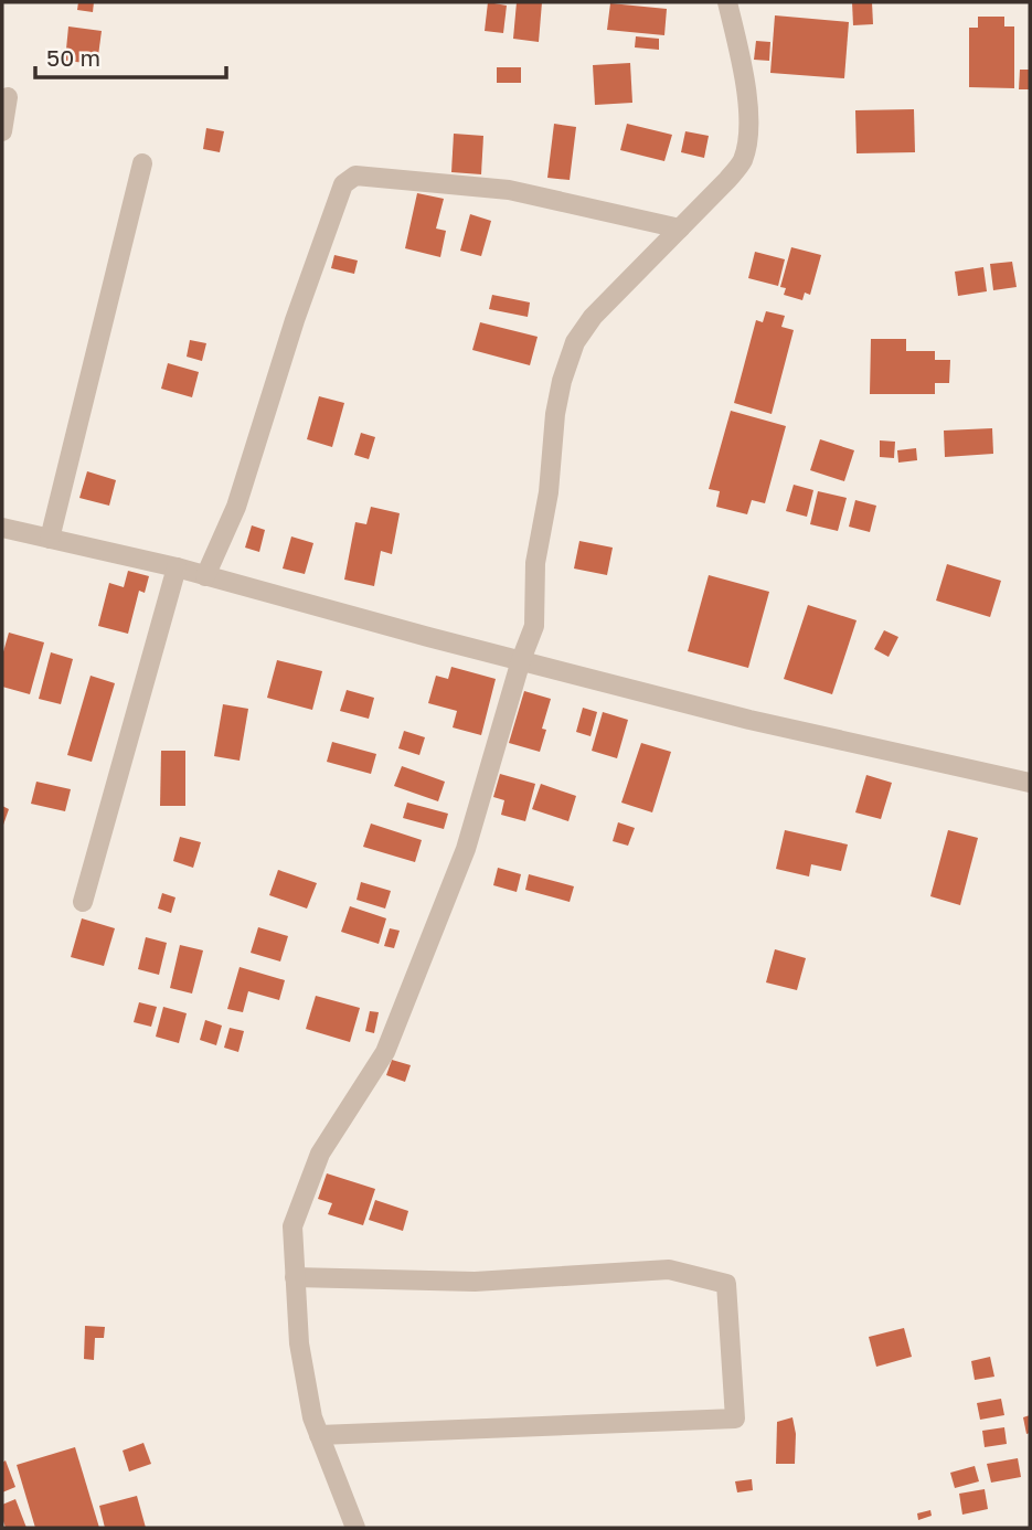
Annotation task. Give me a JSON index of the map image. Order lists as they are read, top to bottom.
{
  "scale_bar": "50 m"
}
